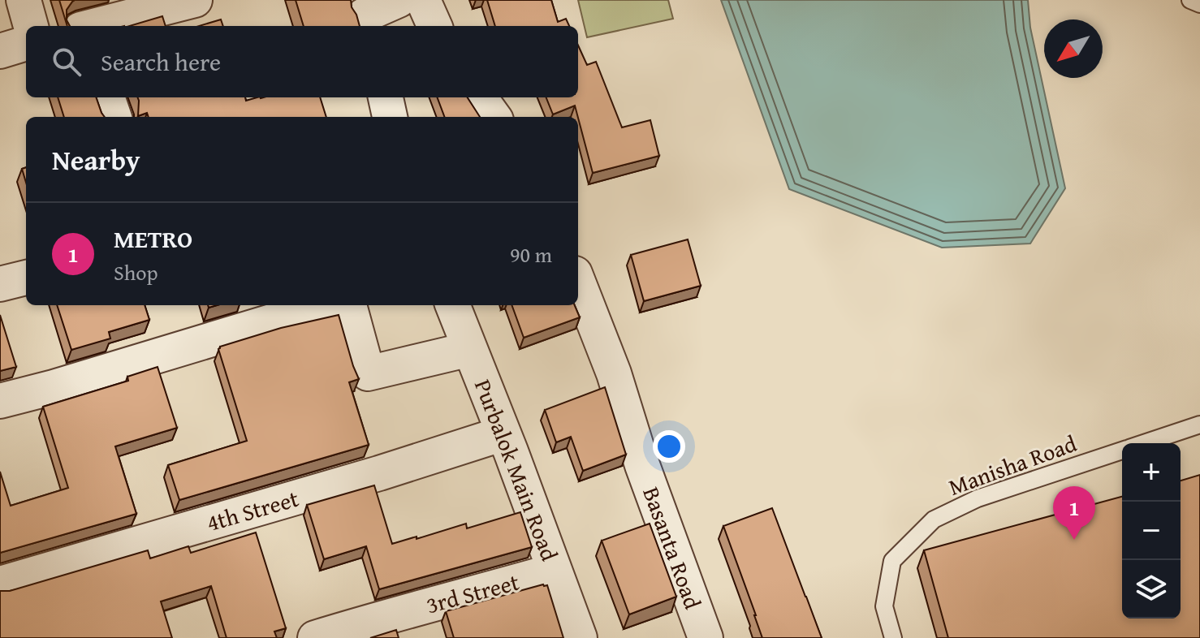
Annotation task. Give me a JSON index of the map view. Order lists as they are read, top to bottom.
{
  "streets": {
    "street": [
      "Purbalok Main Road",
      "4th Street",
      "Basanta Road",
      "3rd Street"
    ],
    "lane": ["Manisha Road"]
  },
  "crossings": [
    ["Purbalok Main Road", "4th Street"],
    ["Purbalok Main Road", "3rd Street"]
  ],
  "north": "bottom left",
  "page": {
    "search": "Search here",
    "heading": "Nearby",
    "list": [
      {
        "mark": "1",
        "name": "METRO",
        "note": "Shop",
        "value": "90 m"
      }
    ],
    "map_buttons": ["+", "−"],
    "pins": "1"
  }
}
